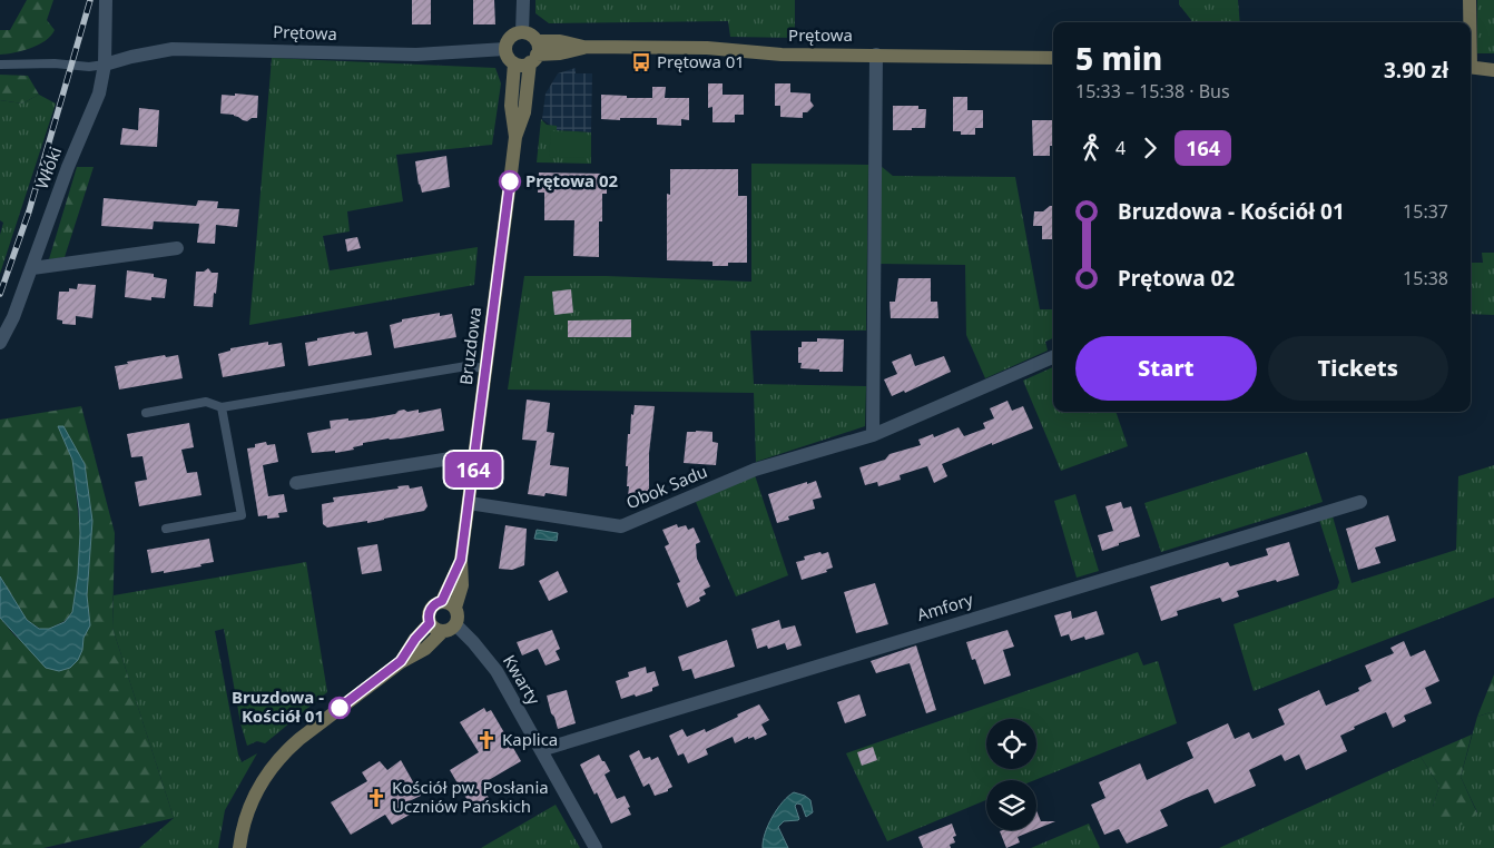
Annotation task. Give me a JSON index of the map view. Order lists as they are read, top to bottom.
{
  "streets": {
    "street": [
      "Prętowa",
      "Włóki",
      "Bruzdowa",
      "Obok Sadu",
      "Amfory",
      "Kwarty"
    ]
  },
  "crossings": [
    ["Prętowa", "Włóki"],
    ["Prętowa", "Bruzdowa"],
    ["Bruzdowa", "Obok Sadu"],
    ["Bruzdowa", "Kwarty"],
    ["Amfory", "Kwarty"]
  ],
  "places": {
    "bus stop": ["Prętowa 01"],
    "other": ["Prętowa 02", "Bruzdowa - Kościół 01"],
    "church": ["Kaplica", "Kościół pw. Posłania Uczniów Pańskich"]
  },
  "lines": ["bus line 164"],
  "page": {
    "on_map": "164",
    "heading": ["5 min", "15:33 – 15:38 · Bus", "3.90 zł"],
    "legs": ["4", "164"],
    "list": [
      {
        "name": "Bruzdowa - Kościół 01",
        "value": "15:37"
      },
      {
        "name": "Prętowa 02",
        "value": "15:38"
      }
    ],
    "buttons": ["Start", "Tickets"]
  }
}
